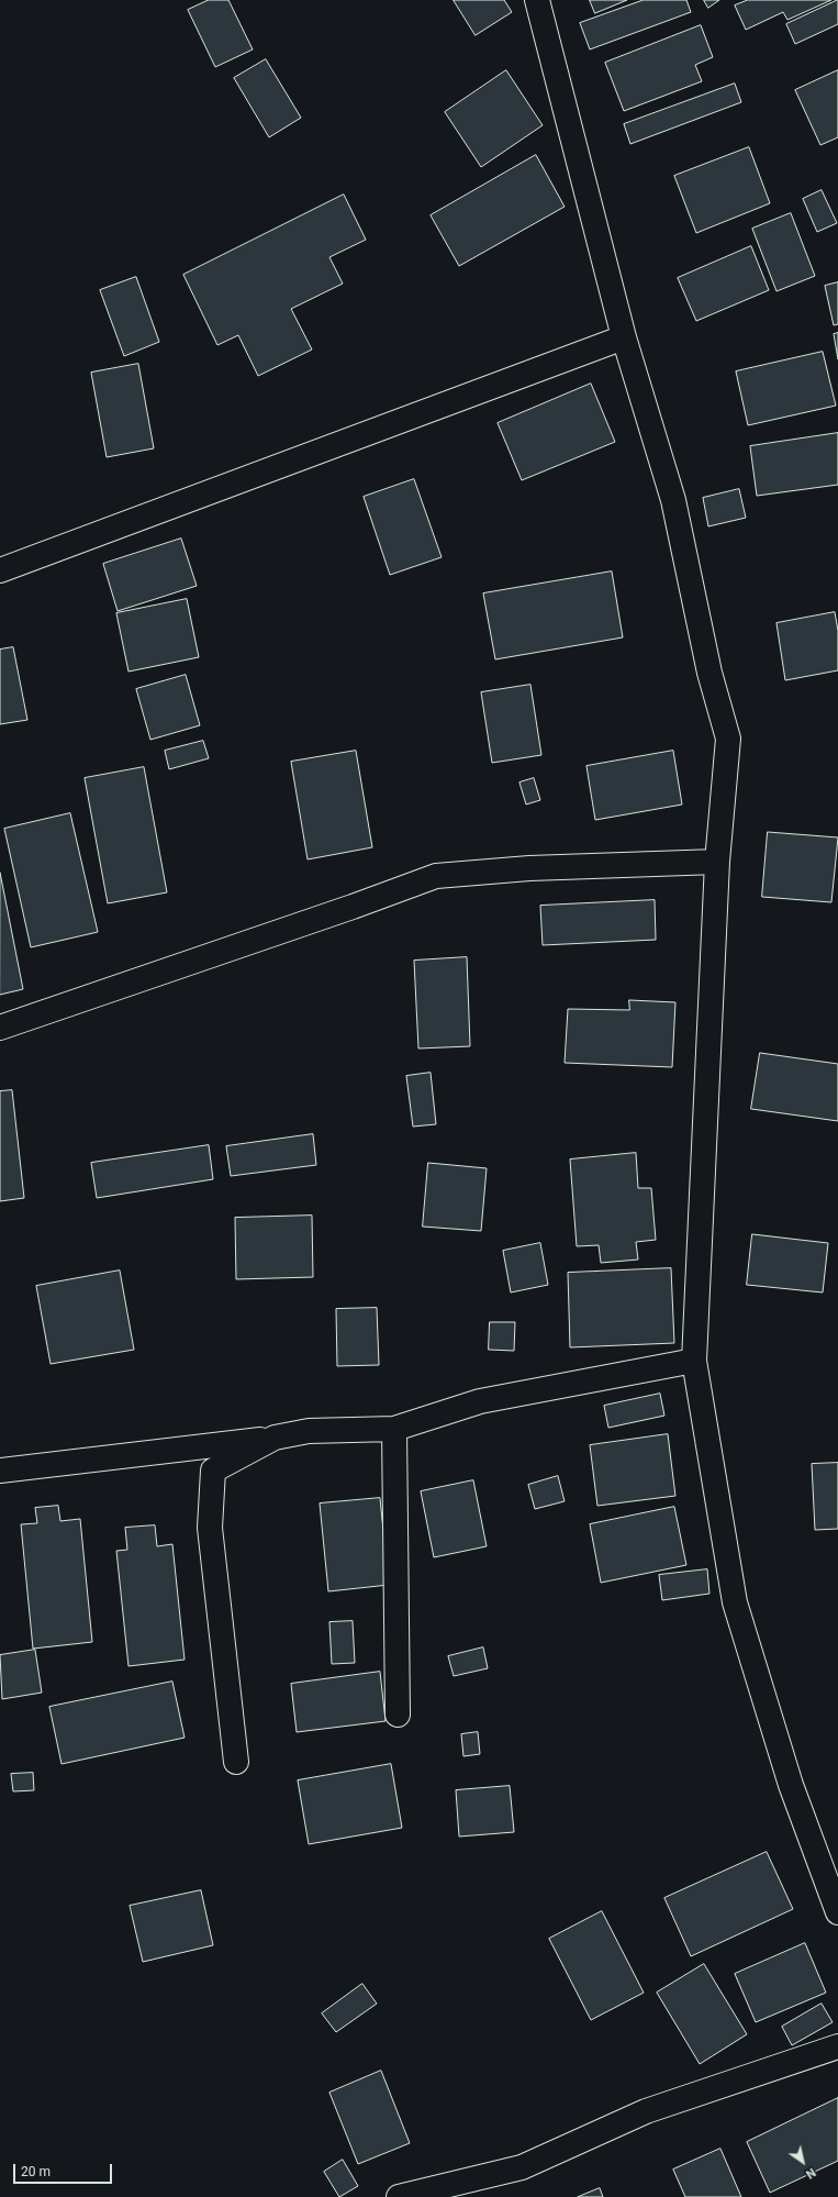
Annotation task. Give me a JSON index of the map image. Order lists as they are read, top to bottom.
{
  "scale_bar": "20 m",
  "north": "bottom right"
}
